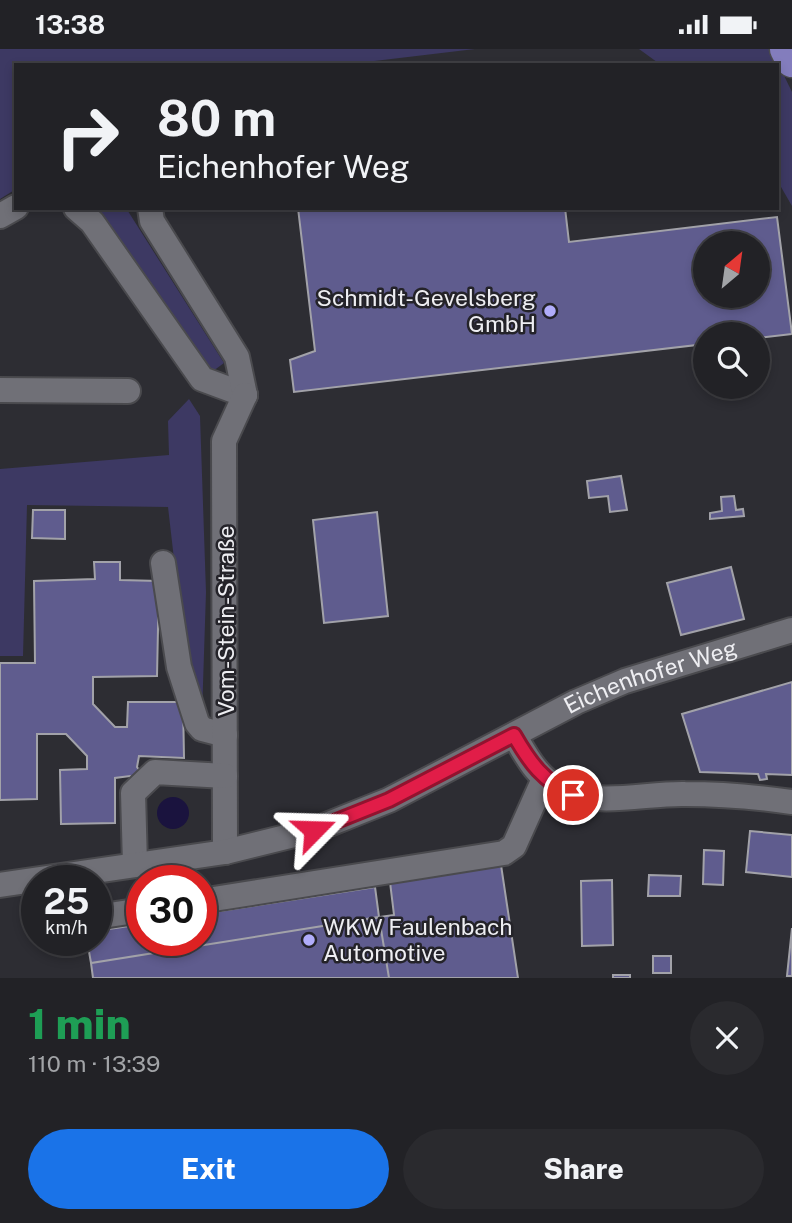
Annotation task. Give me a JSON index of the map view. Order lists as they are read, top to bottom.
{
  "streets": {
    "street": ["Vom-Stein-Straße", "Eichenhofer Weg"]
  },
  "crossings": [
    ["Vom-Stein-Straße", "Eichenhofer Weg"]
  ],
  "places": ["Schmidt-Gevelsberg GmbH", "WKW Faulenbach Automotive"],
  "north": "top right",
  "page": {
    "status": "13:38",
    "turn": ["80 m", "Eichenhofer Weg"],
    "speed": "25 km/h",
    "limit": "30",
    "heading": ["1 min", "110 m · 13:39"],
    "buttons": ["Exit", "Share"]
  }
}
